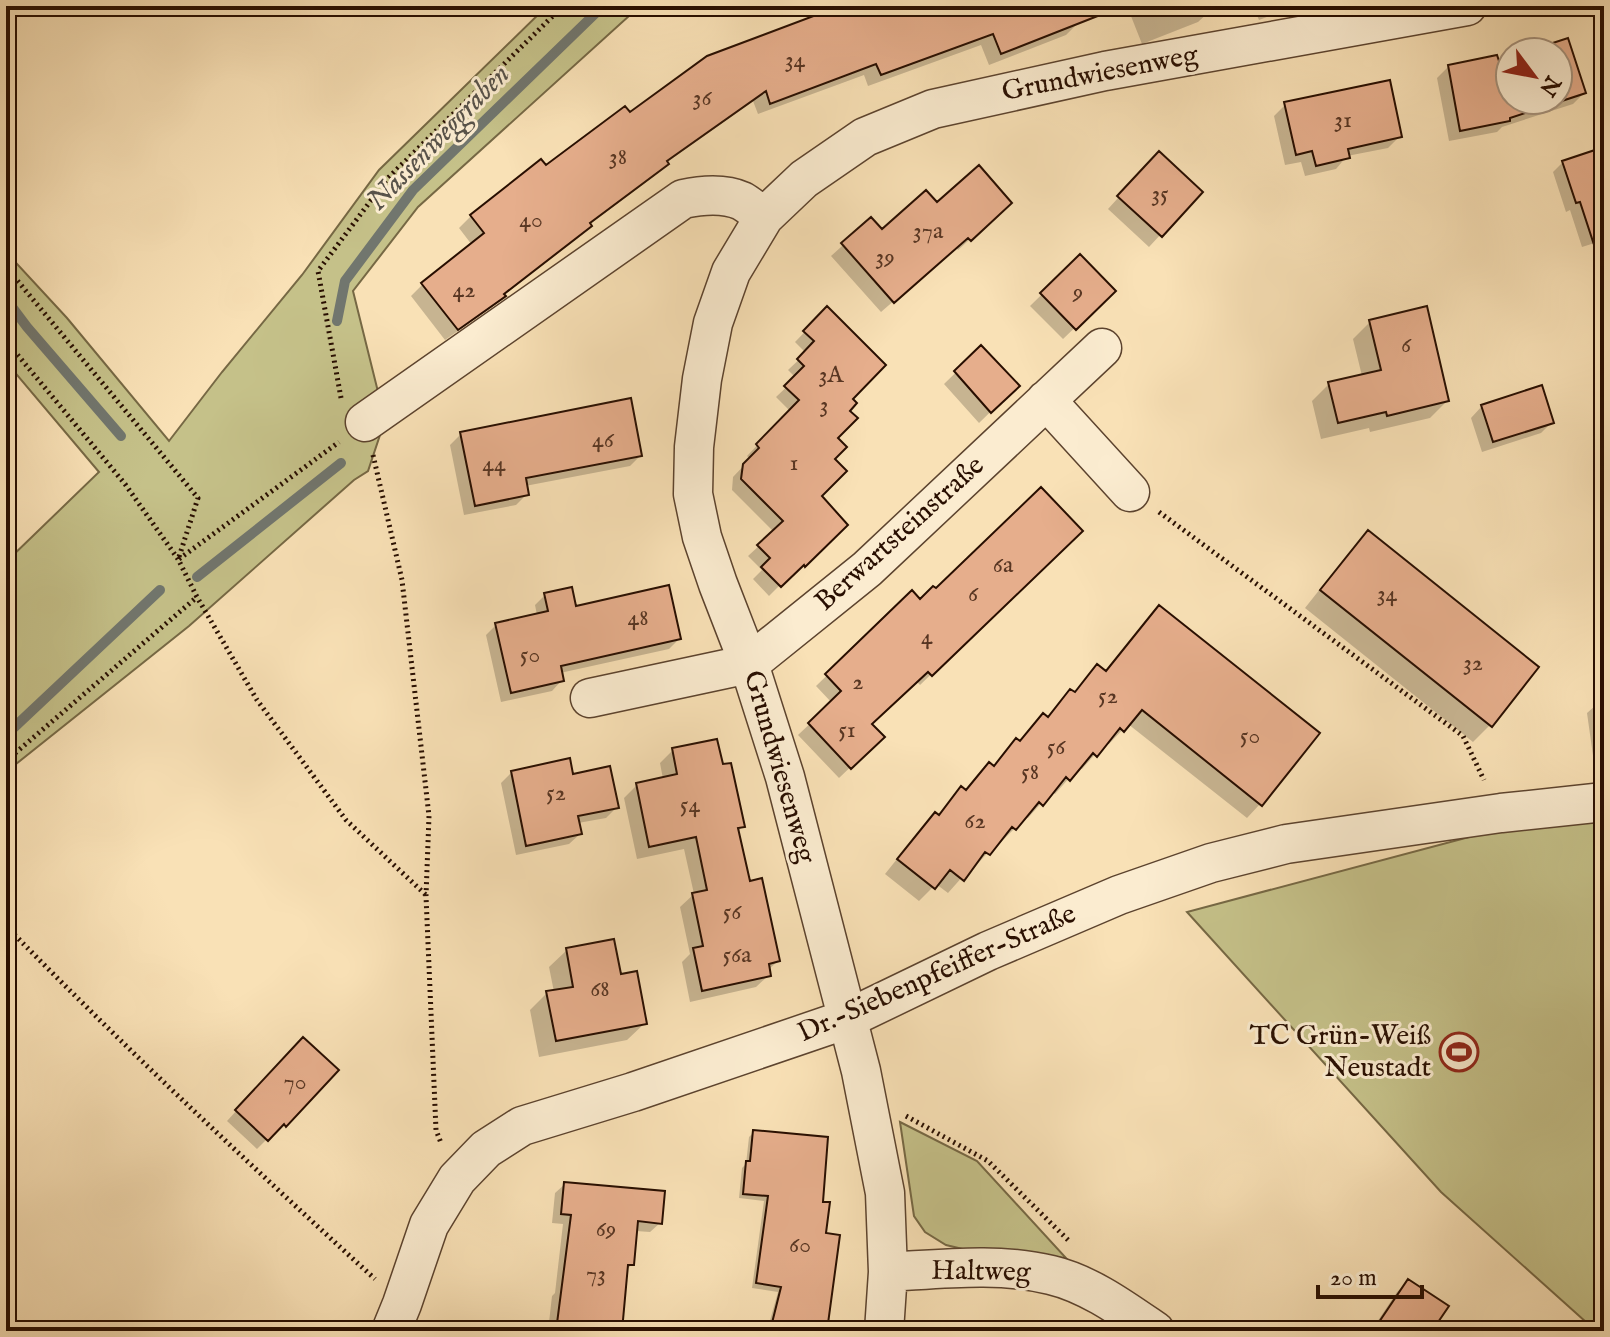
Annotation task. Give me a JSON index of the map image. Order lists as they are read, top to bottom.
{
  "streets": {
    "street": [
      "Grundwiesenweg",
      "Berwartsteinstraße",
      "Dr.-Siebenpfeiffer-Straße",
      "Haltweg"
    ]
  },
  "crossings": [
    ["Grundwiesenweg", "Berwartsteinstraße"],
    ["Grundwiesenweg", "Dr.-Siebenpfeiffer-Straße"],
    ["Grundwiesenweg", "Haltweg"]
  ],
  "water": ["Nassenweggraben"],
  "places": {
    "sports": ["TC Grün-Weiß Neustadt"]
  },
  "house_numbers": [
    "34",
    "36",
    "31",
    "38",
    "35",
    "40",
    "37a",
    "39",
    "42",
    "9",
    "6",
    "3A",
    "3",
    "46",
    "1",
    "44",
    "6a",
    "6",
    "34",
    "48",
    "4",
    "50",
    "32",
    "2",
    "52",
    "51",
    "50",
    "56",
    "58",
    "52",
    "54",
    "62",
    "56",
    "56a",
    "68",
    "70",
    "69",
    "60",
    "73"
  ],
  "scale_bar": "20 m",
  "north": "bottom right"
}
